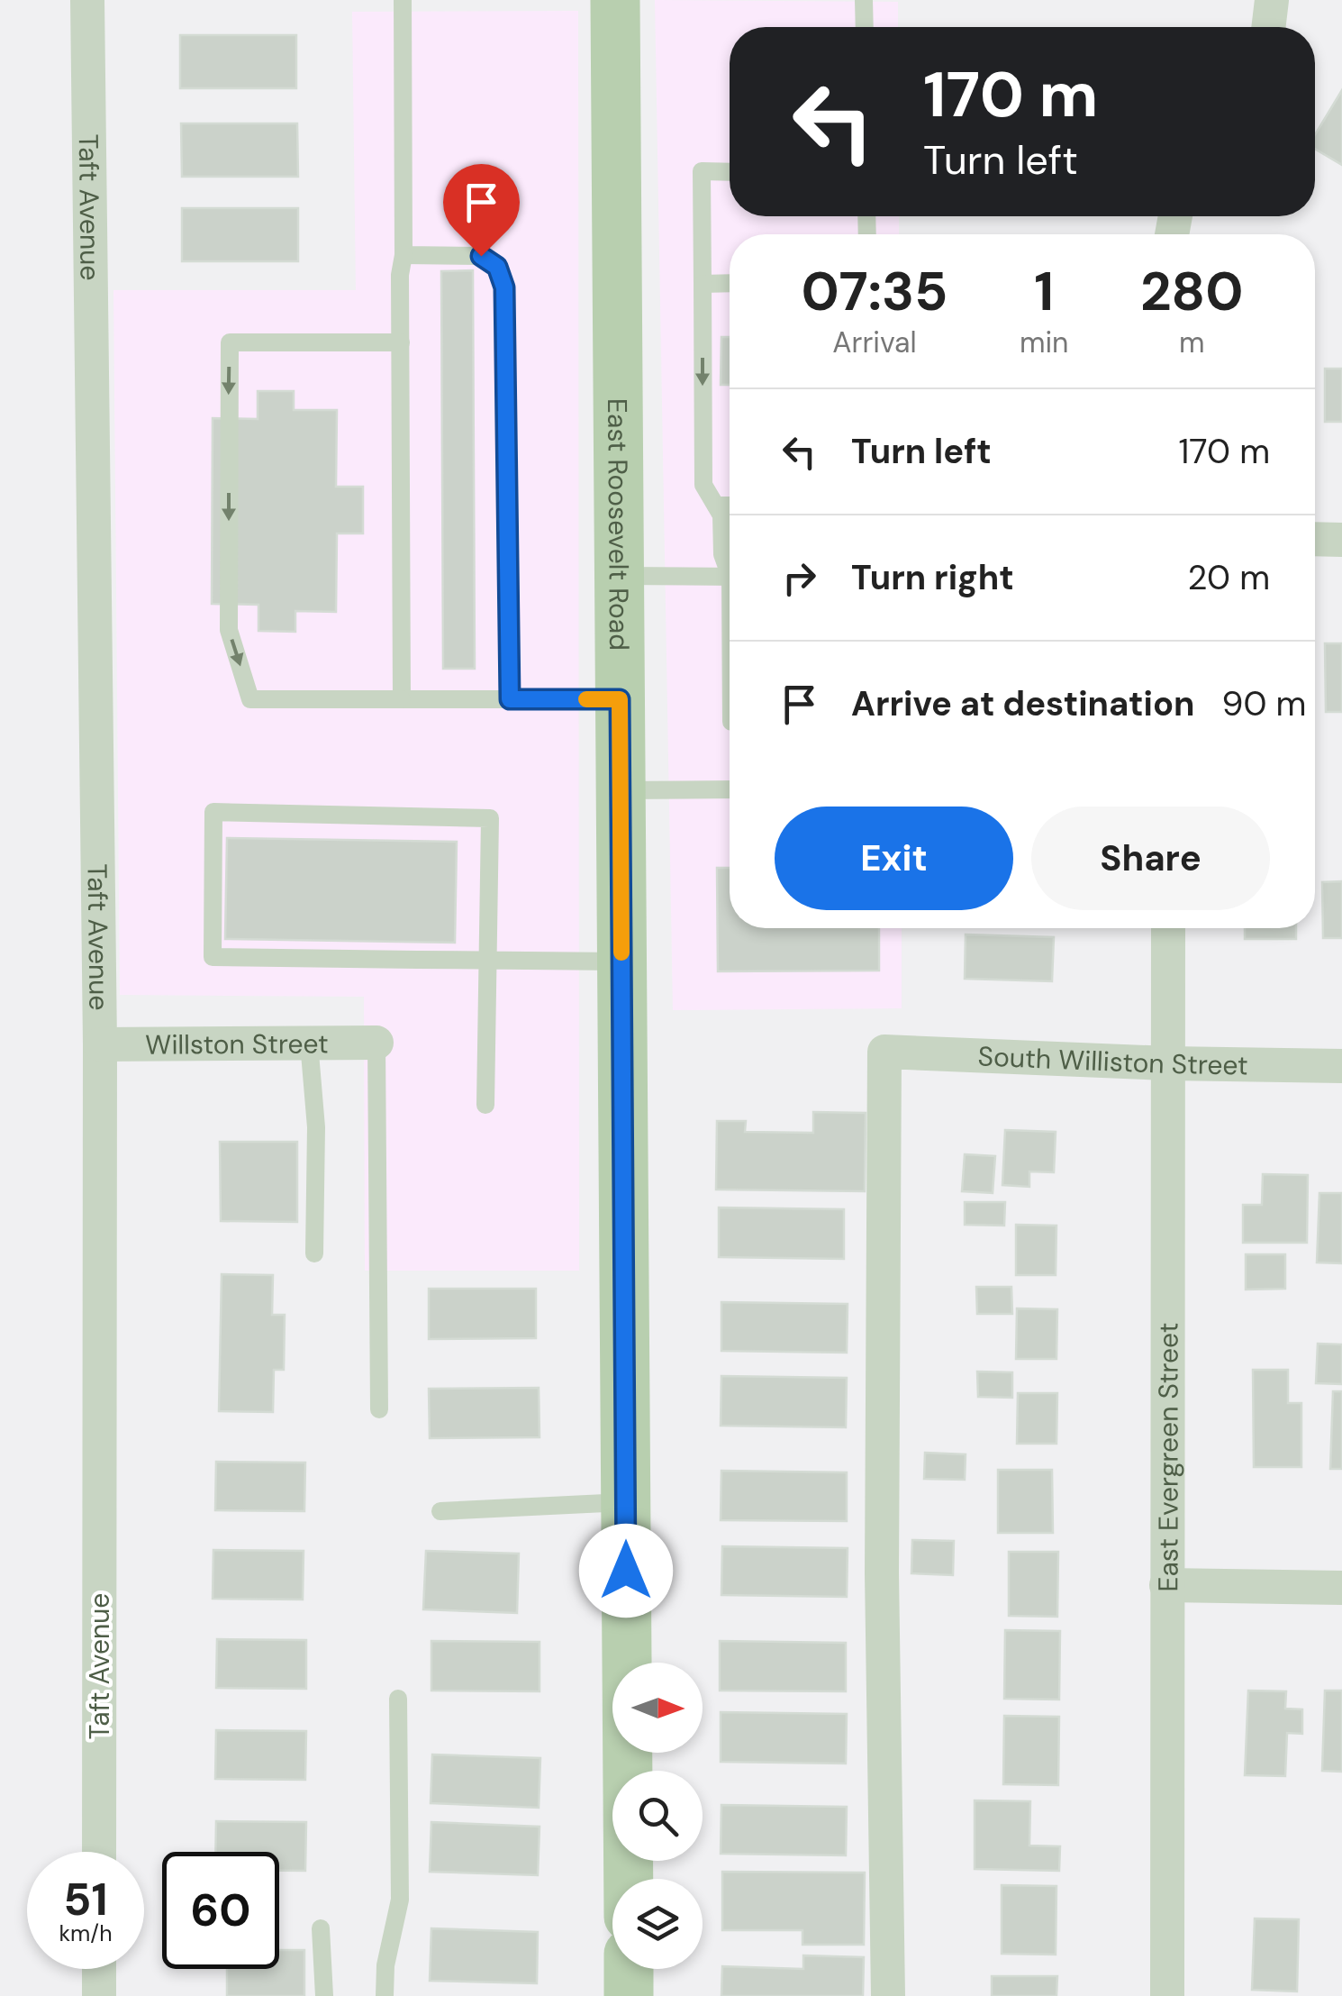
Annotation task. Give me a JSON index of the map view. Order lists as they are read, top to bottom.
{
  "streets": {
    "main road": ["East Roosevelt Road"],
    "street": [
      "Taft Avenue",
      "Willston Street",
      "South Williston Street",
      "East Evergreen Street"
    ]
  },
  "crossings": [
    ["Taft Avenue", "Willston Street"],
    ["South Williston Street", "East Evergreen Street"]
  ],
  "north": "right",
  "page": {
    "turn": ["170 m", "Turn left"],
    "eta": [
      "07:35",
      "Arrival",
      "1",
      "min",
      "280",
      "m"
    ],
    "list": [
      {
        "name": "Turn left",
        "value": "170 m"
      },
      {
        "name": "Turn right",
        "value": "20 m"
      },
      {
        "name": "Arrive at destination",
        "value": "90 m"
      }
    ],
    "buttons": ["Exit", "Share"],
    "speed": "51 km/h",
    "limit": "60"
  }
}
